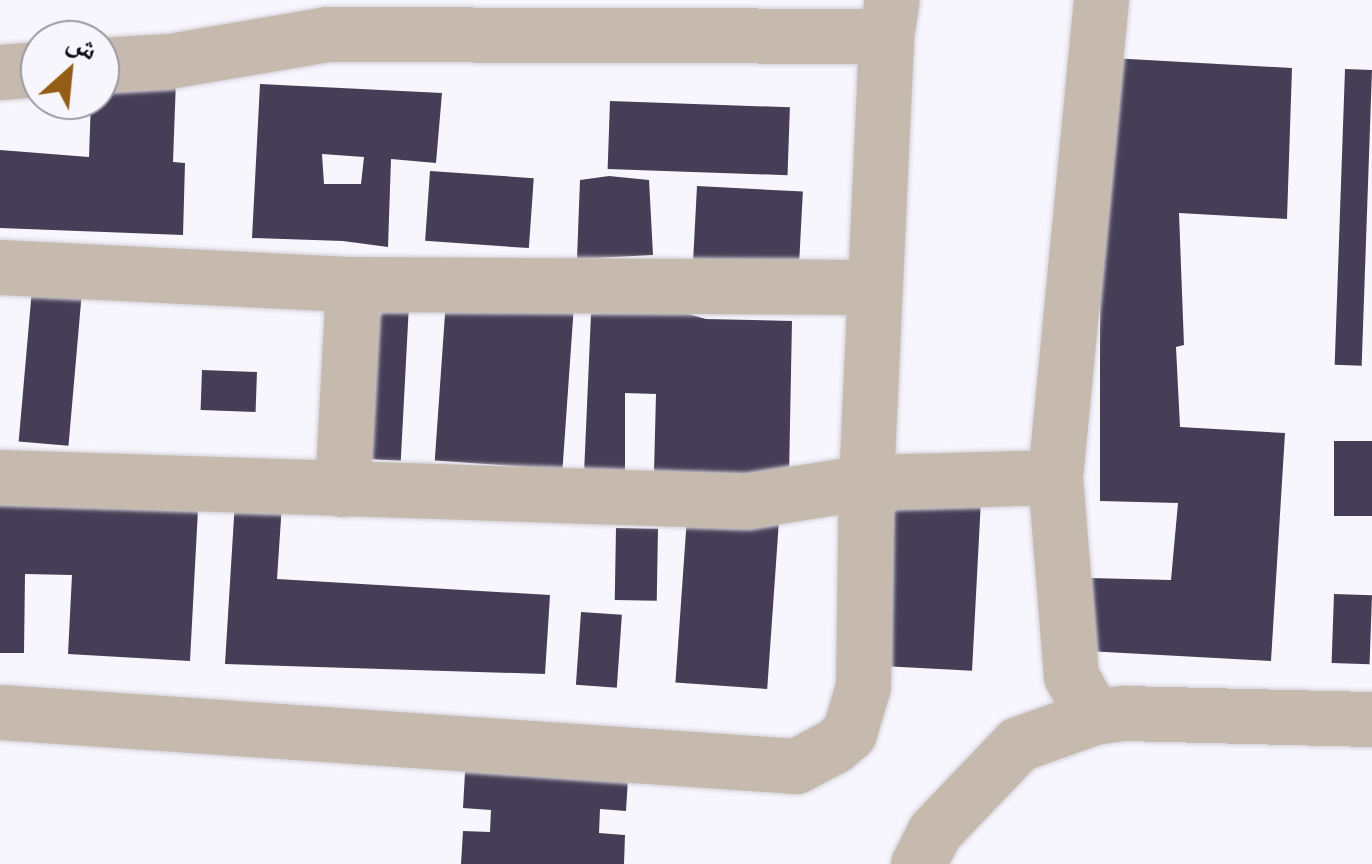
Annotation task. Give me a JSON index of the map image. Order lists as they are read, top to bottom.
{
  "north": "top right"
}
